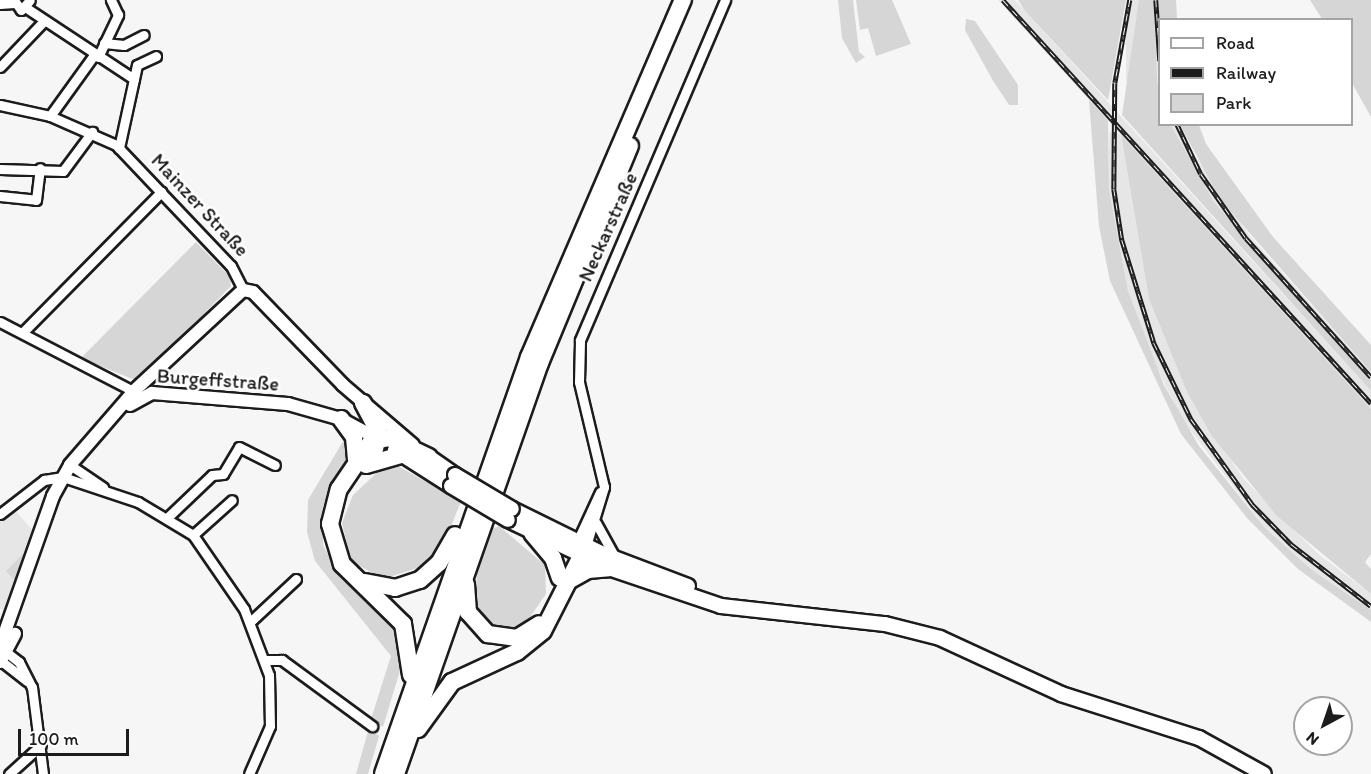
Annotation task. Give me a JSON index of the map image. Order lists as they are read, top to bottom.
{
  "streets": {
    "main road": ["Mainzer Straße", "Burgeffstraße"],
    "street": ["Neckarstraße"]
  },
  "legend": ["Road", "Railway", "Park"],
  "scale_bar": "100 m",
  "north": "bottom left"
}
